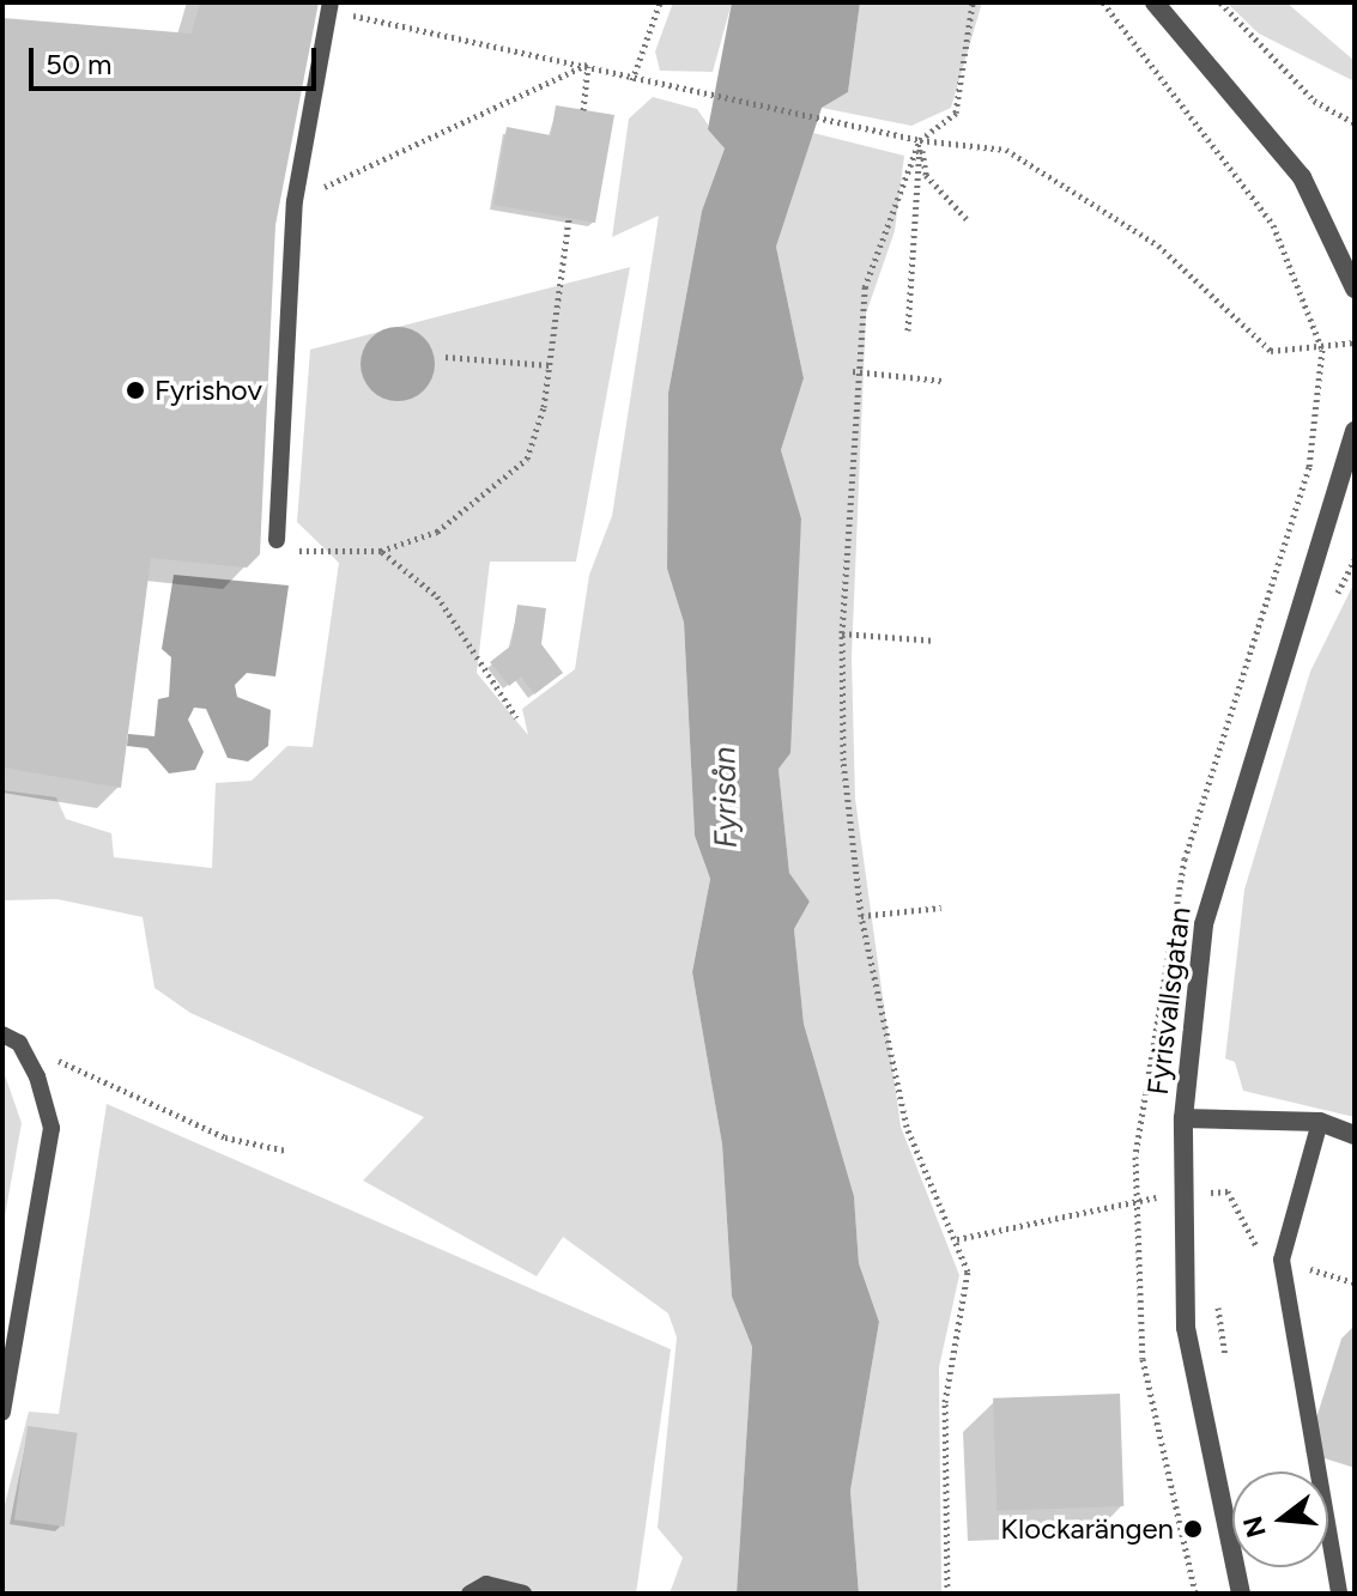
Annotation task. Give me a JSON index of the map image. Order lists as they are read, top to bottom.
{
  "streets": {
    "street": ["Fyrisvallsgatan"]
  },
  "water": ["Fyrisån"],
  "places": ["Fyrishov", "Klockarängen"],
  "scale_bar": "50 m",
  "north": "left"
}
